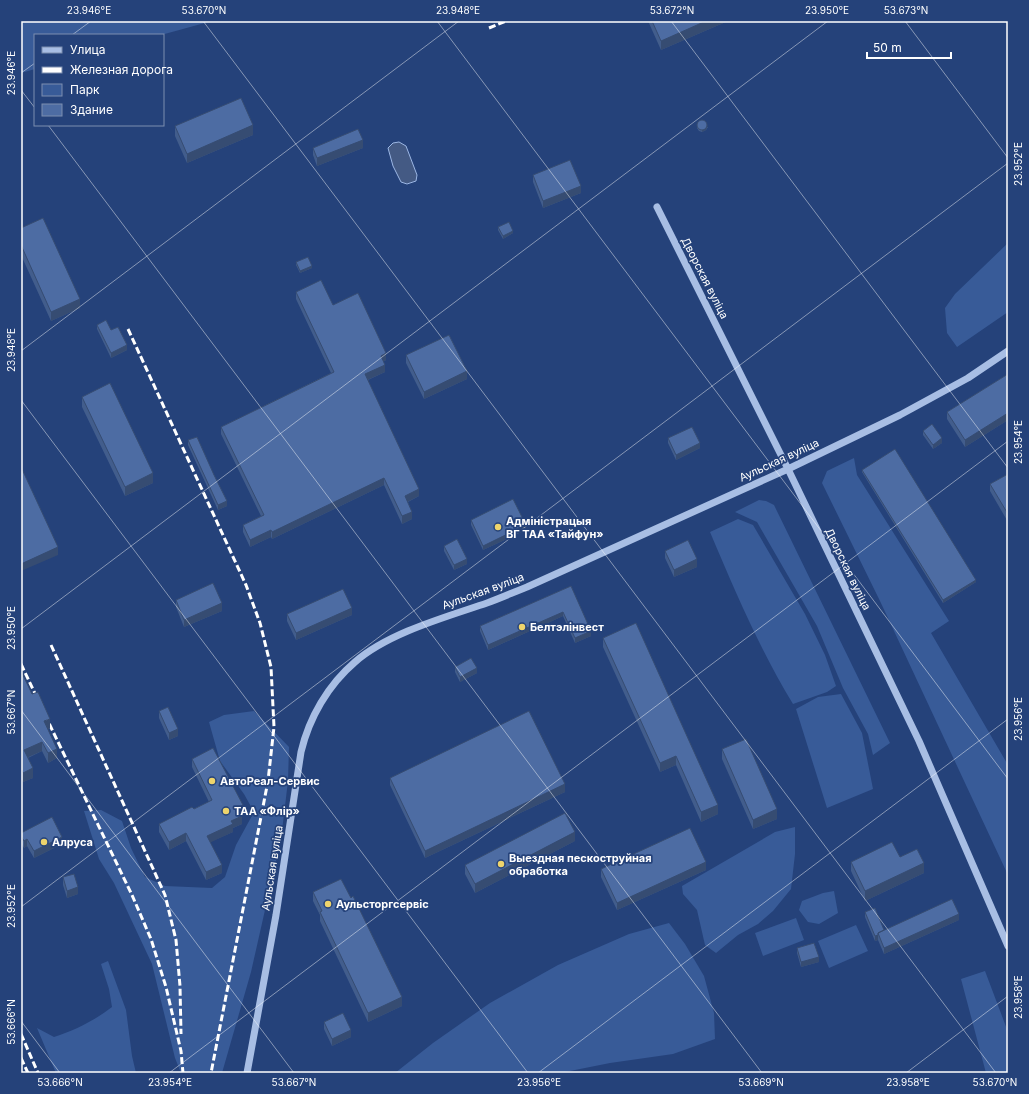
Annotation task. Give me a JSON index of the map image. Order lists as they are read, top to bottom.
{
  "streets": {
    "street": ["Дворская вуліца", "Аульская вуліца"]
  },
  "crossings": [
    ["Дворская вуліца", "Аульская вуліца"]
  ],
  "places": [
    "Адміністрацыя ВГ ТАА «Тайфун»",
    "Белтэлінвест",
    "АвтоРеал-Сервис",
    "ТАА «Флір»",
    "Алруса",
    "Выездная пескоструйная обработка",
    "Аульсторгсервіс"
  ],
  "legend": [
    "Улица",
    "Железная дорога",
    "Парк",
    "Здание"
  ],
  "scale_bar": "50 m",
  "coordinates": [
    "23.946°E",
    "53.670°N",
    "23.948°E",
    "53.672°N",
    "23.950°E",
    "53.673°N",
    "23.952°E",
    "23.954°E",
    "53.667°N",
    "23.956°E",
    "23.958°E",
    "53.666°N",
    "53.669°N"
  ]
}
